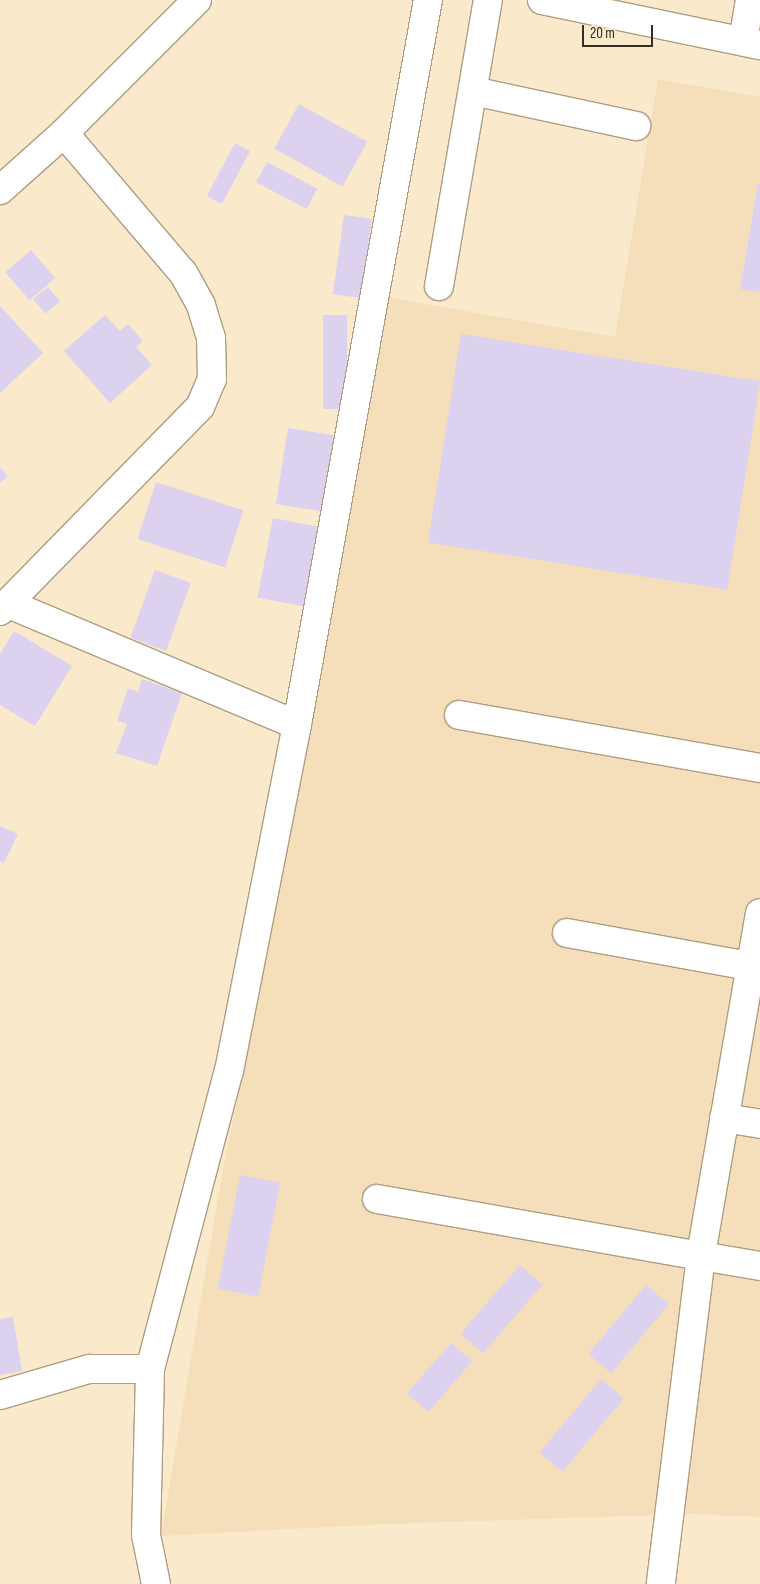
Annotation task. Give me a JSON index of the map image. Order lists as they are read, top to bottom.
{
  "scale_bar": "20 m"
}
